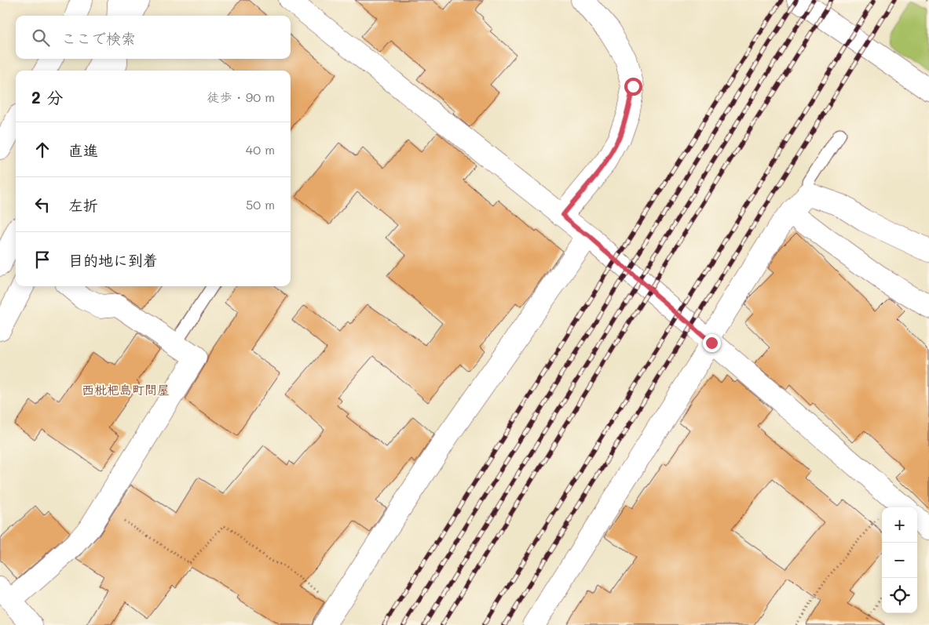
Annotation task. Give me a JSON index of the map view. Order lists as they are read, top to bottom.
{
  "districts": ["西枇杷島町問屋"],
  "page": {
    "search": "ここで検索",
    "heading": ["2 分", "徒歩 · 90 m"],
    "list": [
      ["直進", "40 m"],
      ["左折", "50 m"],
      "目的地に到着"
    ],
    "map_buttons": ["+", "−"]
  }
}
